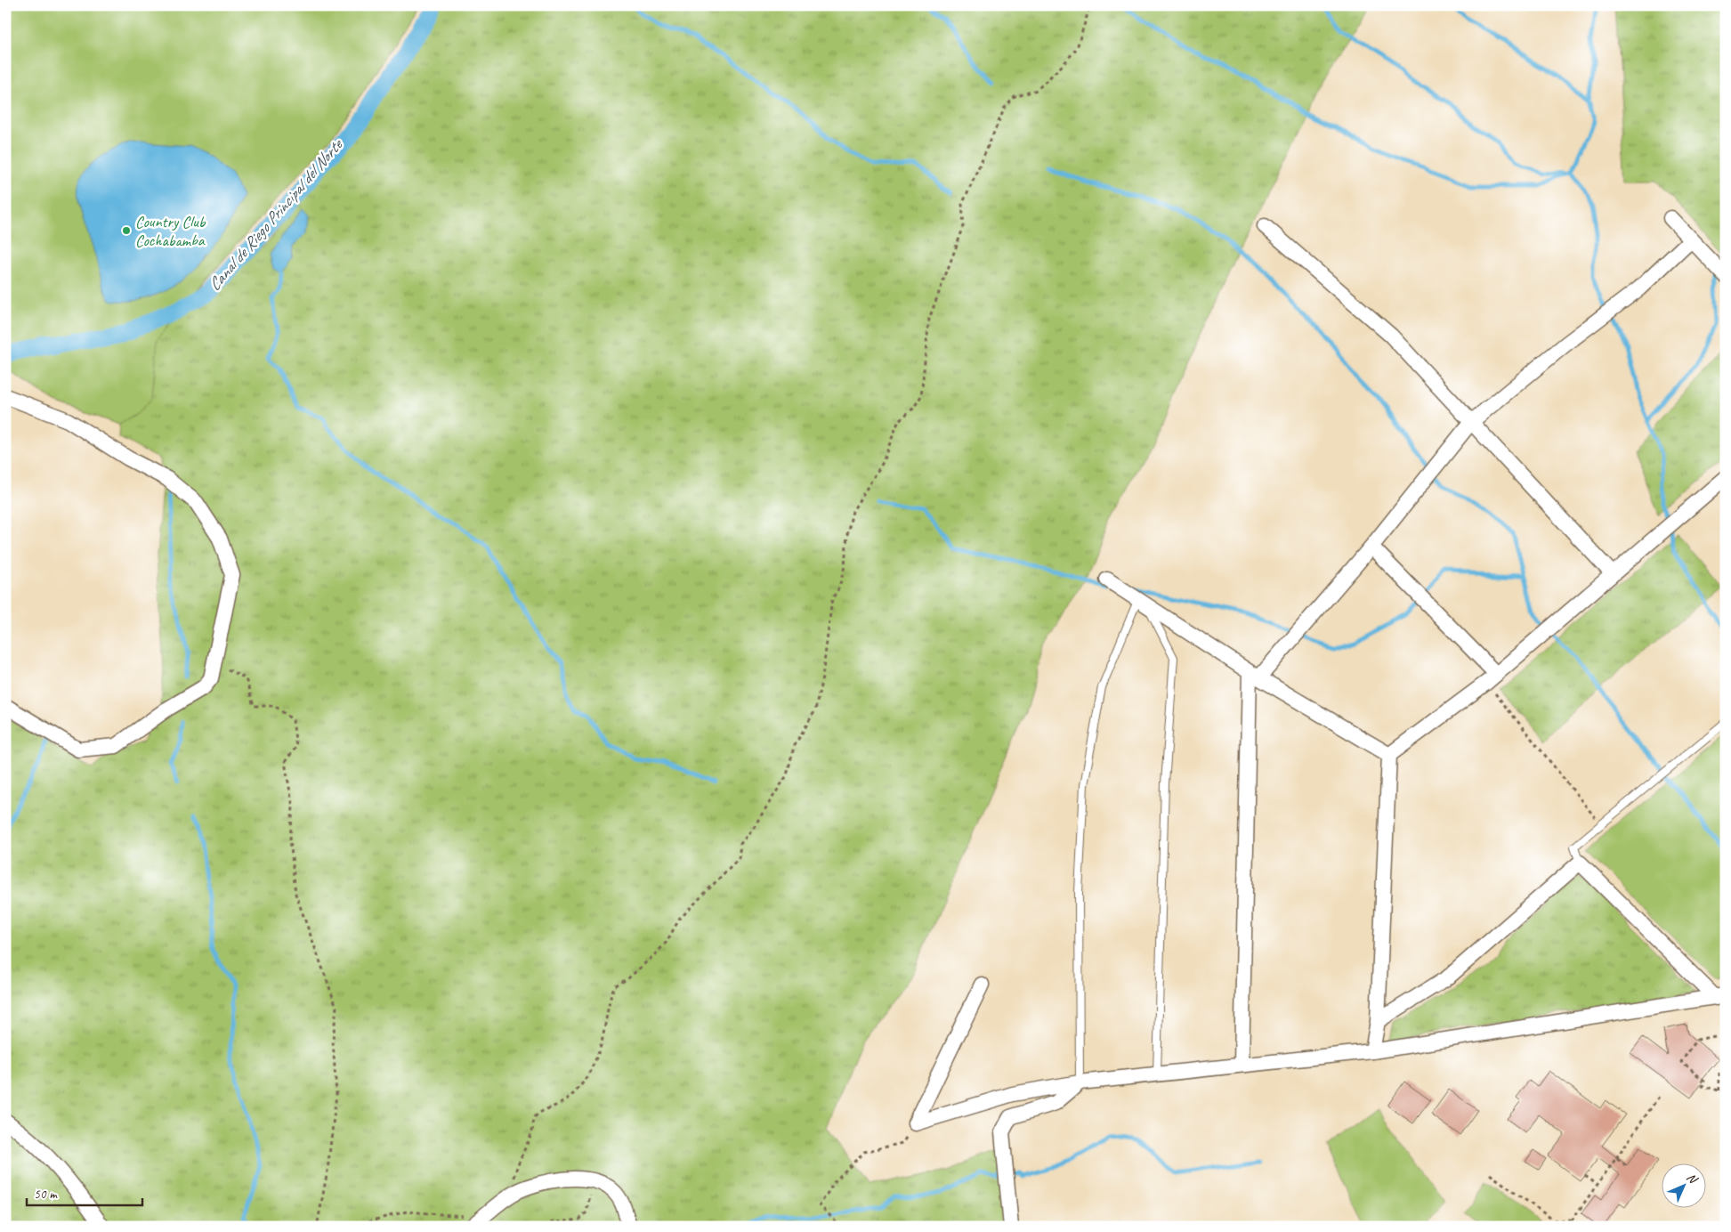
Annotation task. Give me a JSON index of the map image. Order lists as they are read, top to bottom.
{
  "water": ["Canal de Riego Principal del Norte"],
  "places": ["Country Club Cochabamba"],
  "scale_bar": "50 m",
  "north": "top right"
}
